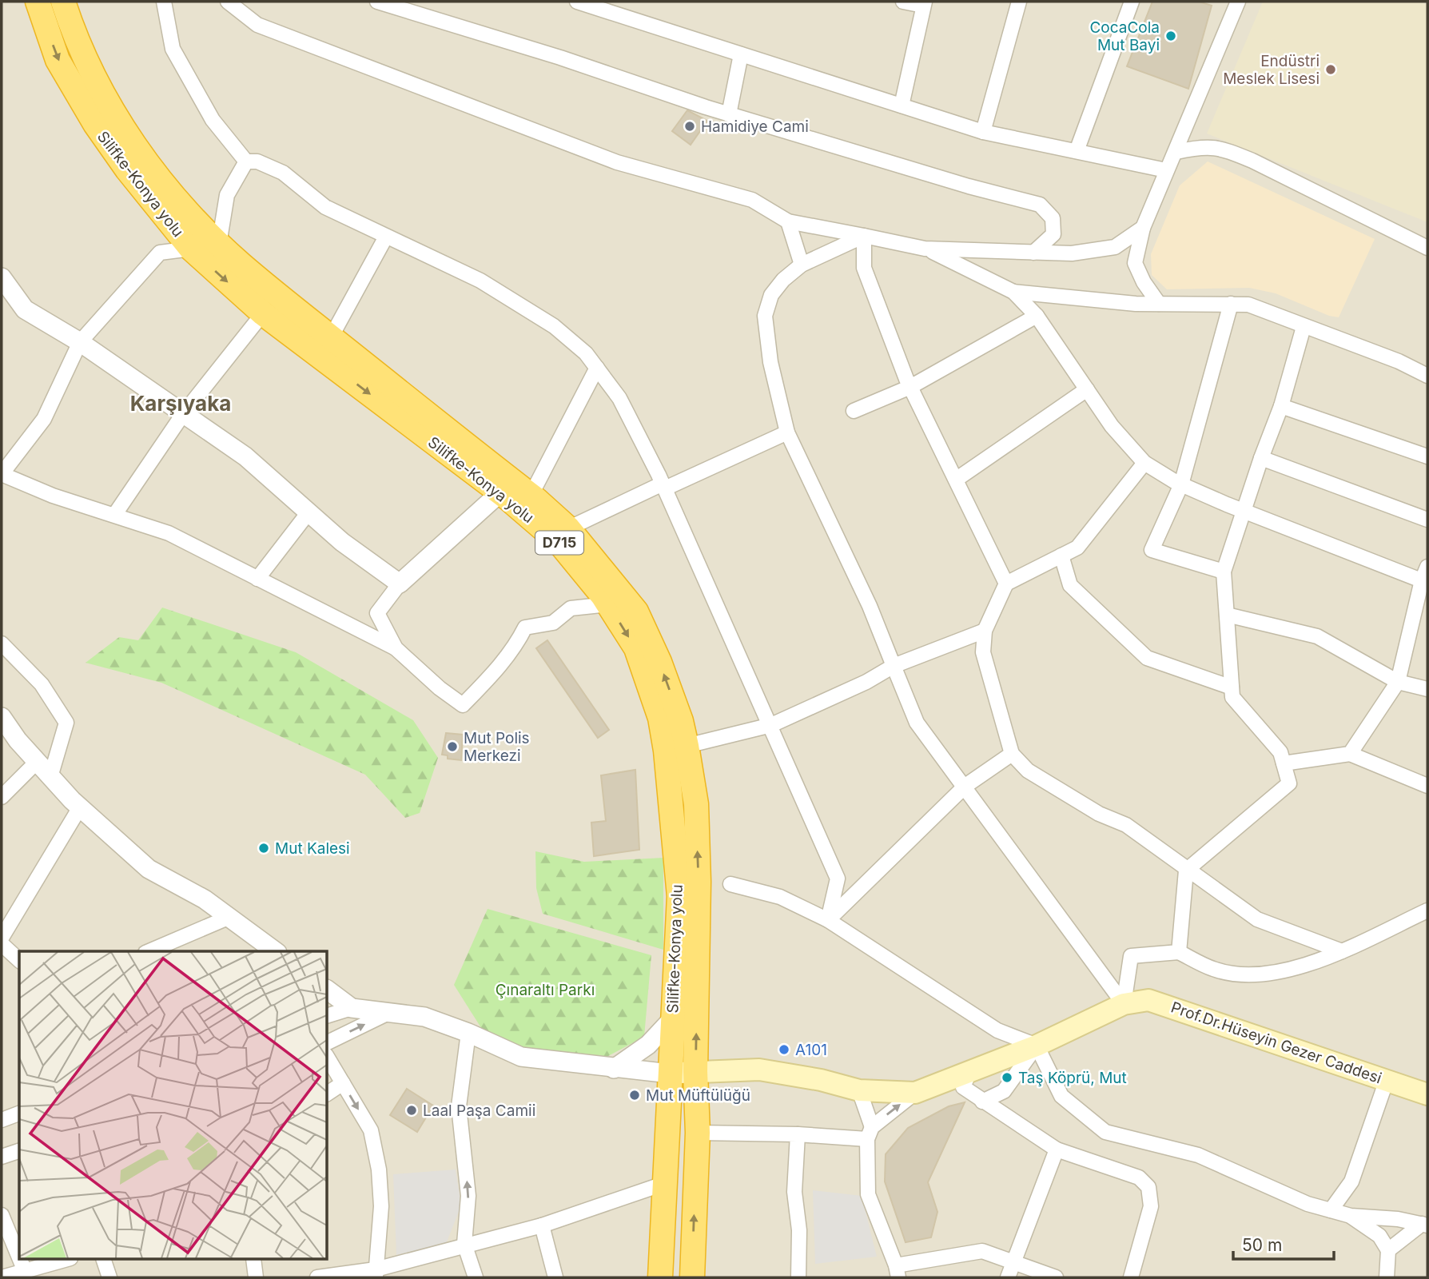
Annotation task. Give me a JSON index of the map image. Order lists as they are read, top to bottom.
{
  "streets": {
    "highway": ["Silifke-Konya yolu", "D715"],
    "main road": ["Prof.Dr.Hüseyin Gezer Caddesi"]
  },
  "districts": ["Karşıyaka"],
  "parks": ["Çınaraltı Parkı"],
  "places": [
    "CocaCola Mut Bayi",
    "Endüstri Meslek Lisesi",
    "Hamidiye Cami",
    "Mut Polis Merkezi",
    "Mut Kalesi",
    "A101",
    "Taş Köprü, Mut",
    "Mut Müftülüğü",
    "Laal Paşa Camii"
  ],
  "scale_bar": "50 m"
}
